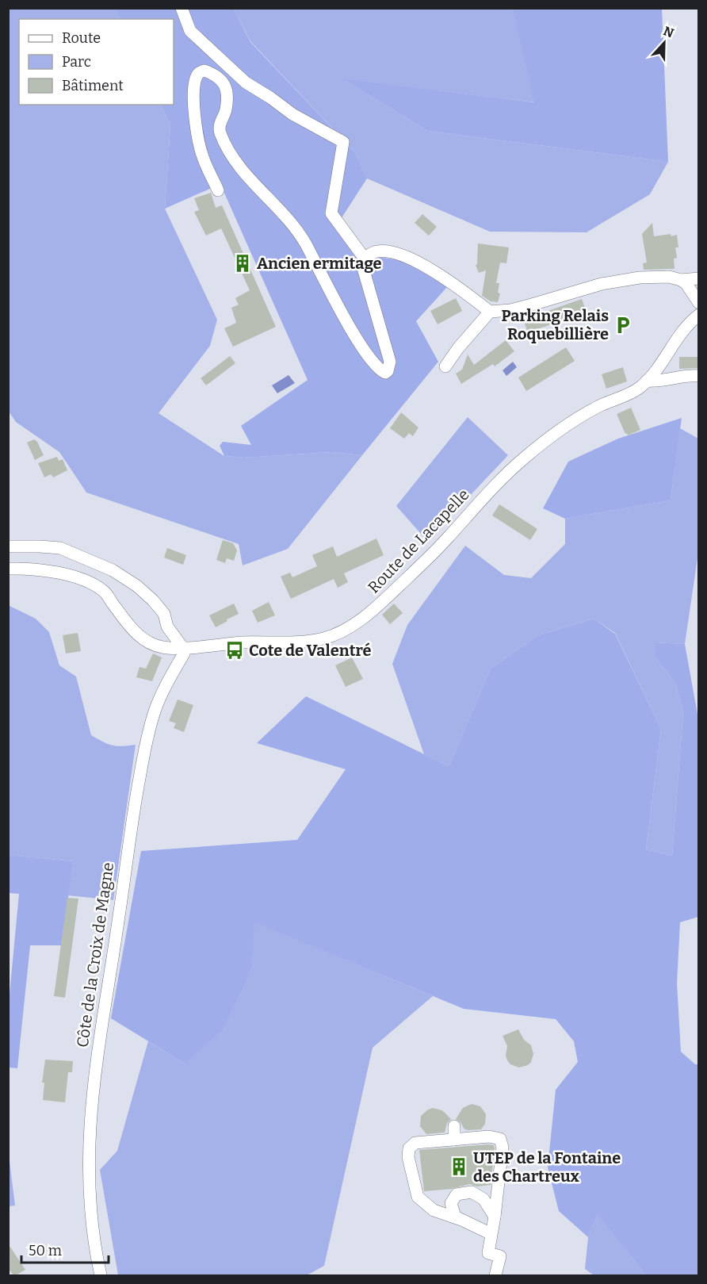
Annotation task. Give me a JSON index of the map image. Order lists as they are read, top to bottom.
{
  "streets": {
    "street": ["Route de Lacapelle", "Côte de la Croix de Magne"]
  },
  "crossings": [
    ["Route de Lacapelle", "Côte de la Croix de Magne"]
  ],
  "places": {
    "building": ["Ancien ermitage", "UTEP de la Fontaine des Chartreux"],
    "parking": ["Parking Relais Roquebillière"],
    "bus stop": ["Cote de Valentré"]
  },
  "legend": ["Route", "Parc", "Bâtiment"],
  "scale_bar": "50 m",
  "north": "top"
}
